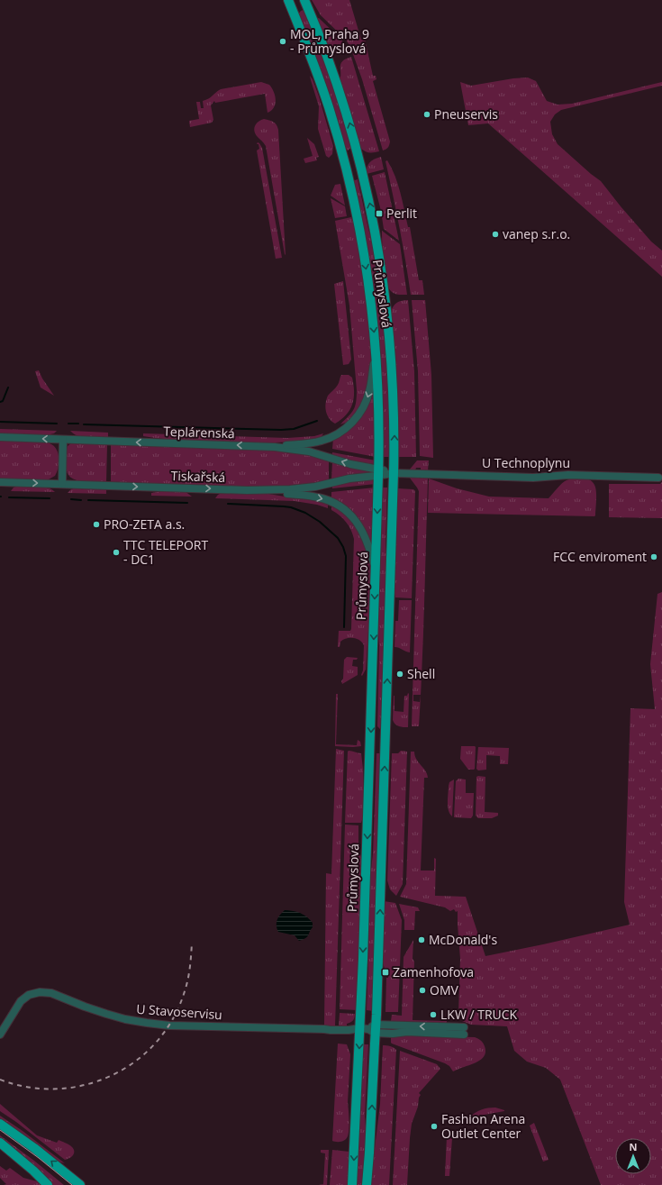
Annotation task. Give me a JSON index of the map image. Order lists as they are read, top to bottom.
{
  "streets": {
    "main road": ["Průmyslová"],
    "street": [
      "Teplárenská",
      "U Technoplynu",
      "Tiskařská",
      "U Stavoservisu"
    ]
  },
  "crossings": [
    ["Průmyslová", "Teplárenská"],
    ["Průmyslová", "U Technoplynu"],
    ["Průmyslová", "Tiskařská"],
    ["Průmyslová", "U Stavoservisu"],
    ["Teplárenská", "U Technoplynu"],
    ["Teplárenská", "Tiskařská"]
  ],
  "one_way": ["Teplárenská", "Tiskařská"],
  "places": {
    "other": [
      "MOL, Praha 9 - Průmyslová",
      "Pneuservis",
      "vanep s.r.o.",
      "PRO-ZETA a.s.",
      "TTC TELEPORT - DC1",
      "FCC enviroment",
      "Shell",
      "McDonald's",
      "OMV",
      "LKW / TRUCK",
      "Fashion Arena Outlet Center"
    ],
    "transit": ["Perlit", "Zamenhofova"]
  },
  "north": "top"
}
